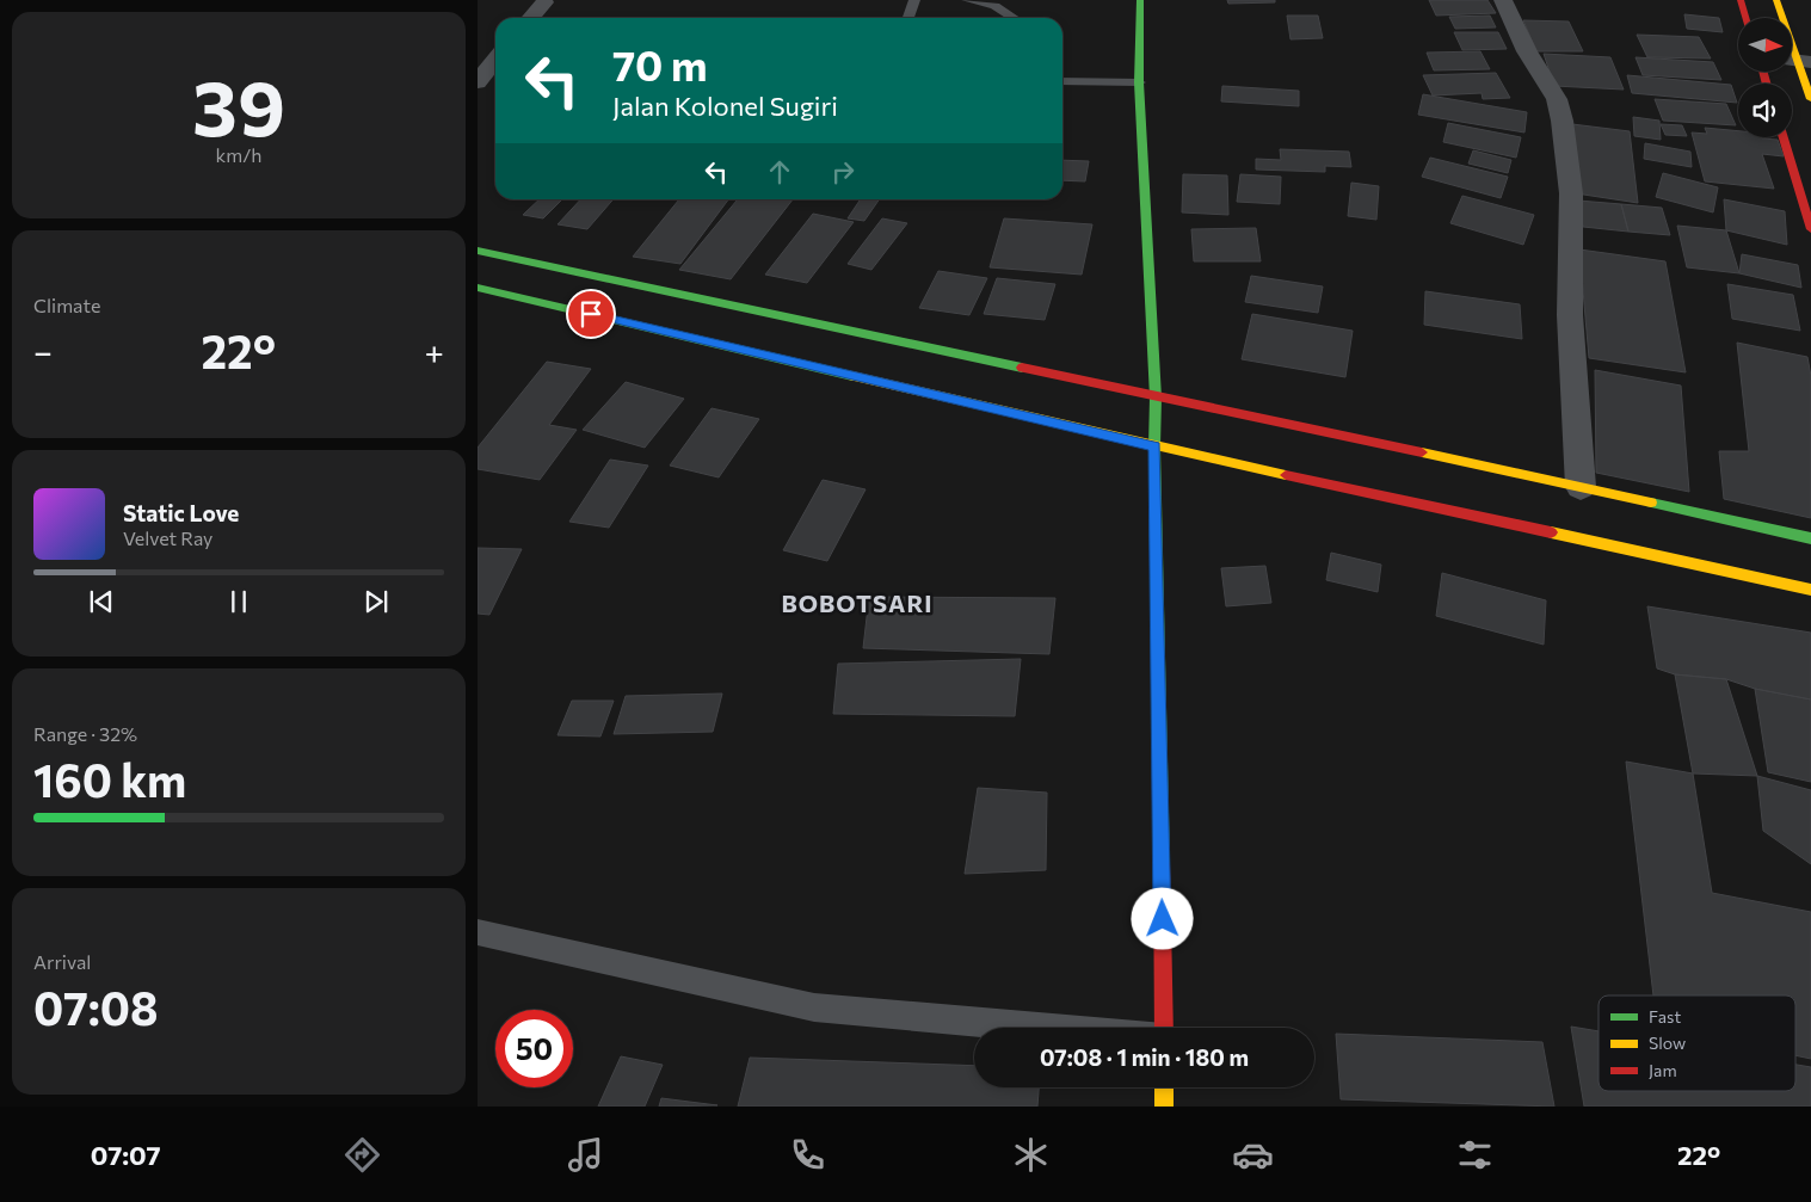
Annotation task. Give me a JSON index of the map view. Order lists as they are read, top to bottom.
{
  "districts": ["BOBOTSARI"],
  "legend": ["Fast", "Slow", "Jam"],
  "north": "right",
  "page": {
    "tile": [
      ["39", "km/h"],
      "Climate",
      ["Range · 32%", "160 km"],
      ["Arrival", "07:08"]
    ],
    "turn": ["70 m", "Jalan Kolonel Sugiri"],
    "heat": ["−", "22°", "+"],
    "song": ["Static Love", "Velvet Ray"],
    "limit": "50",
    "trip": "07:08 · 1 min · 180 m",
    "tabs": ["07:07", "22°"]
  }
}
